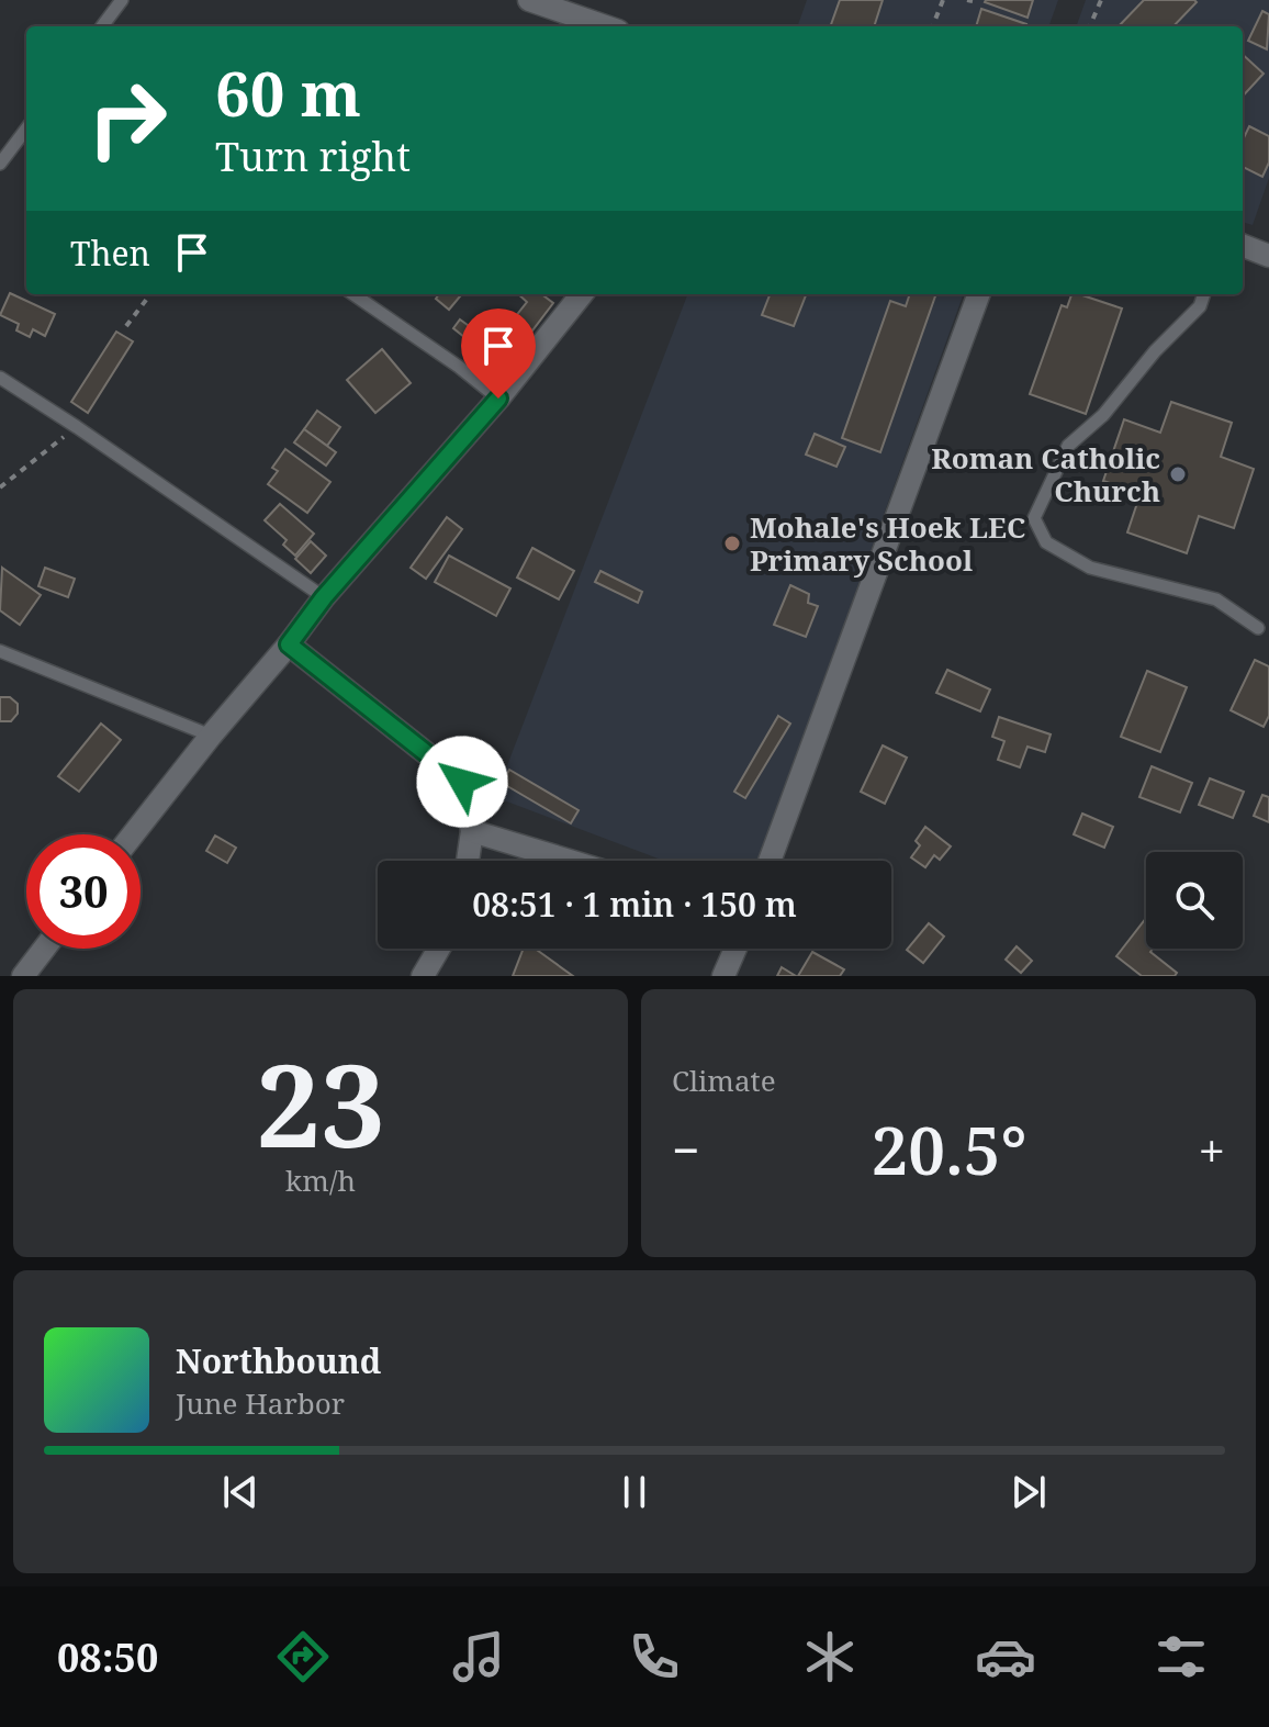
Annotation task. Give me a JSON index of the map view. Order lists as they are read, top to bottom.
{
  "places": ["Roman Catholic Church", "Mohale's Hoek LEC Primary School"],
  "page": {
    "turn": ["60 m", "Turn right"],
    "then": "Then",
    "limit": "30",
    "trip": "08:51 · 1 min · 150 m",
    "tile": [
      ["23", "km/h"],
      "Climate"
    ],
    "heat": ["−", "20.5°", "+"],
    "song": ["Northbound", "June Harbor"],
    "tabs": "08:50"
  }
}
